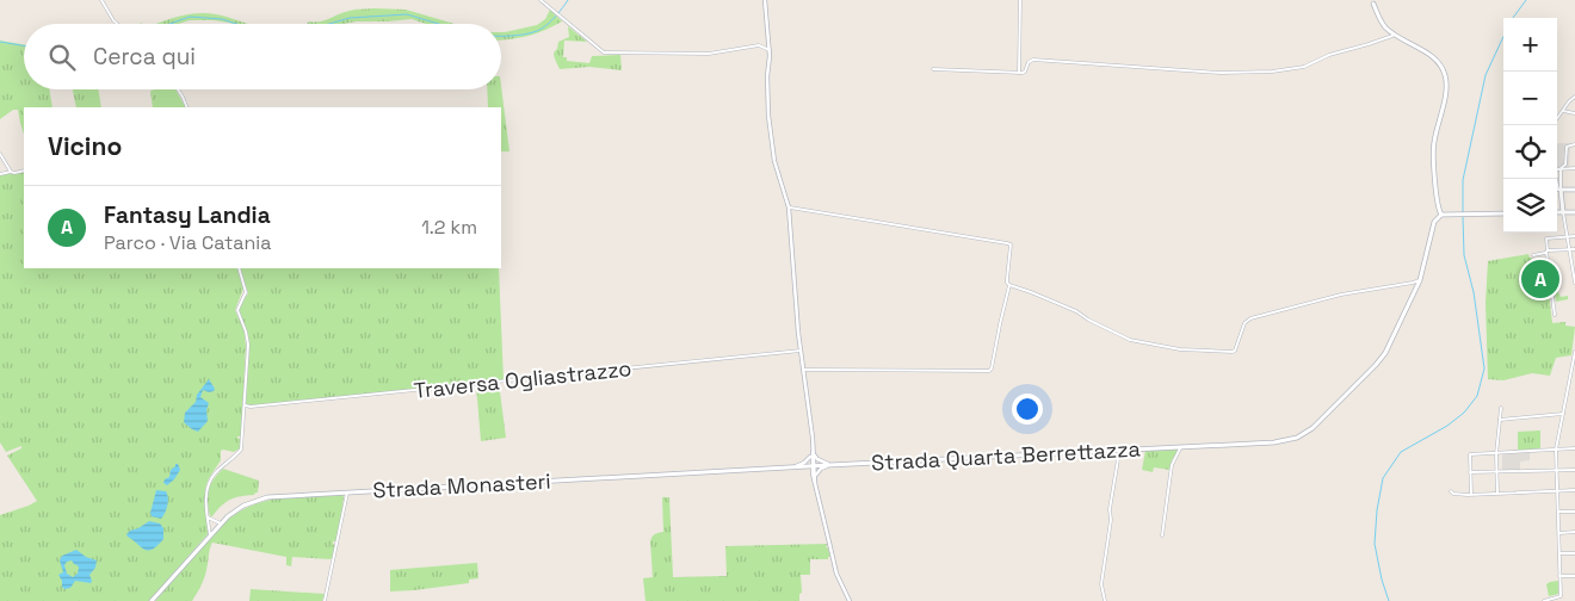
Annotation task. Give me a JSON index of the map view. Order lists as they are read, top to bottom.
{
  "streets": {
    "main road": ["Strada Quarta Berrettazza", "Strada Monasteri"],
    "street": ["Traversa Ogliastrazzo"]
  },
  "crossings": [
    ["Strada Quarta Berrettazza", "Strada Monasteri"]
  ],
  "page": {
    "map_buttons": ["+", "−"],
    "search": "Cerca qui",
    "heading": "Vicino",
    "list": [
      {
        "mark": "A",
        "name": "Fantasy Landia",
        "note": "Parco · Via Catania",
        "value": "1.2 km"
      }
    ],
    "pins": "A"
  }
}
